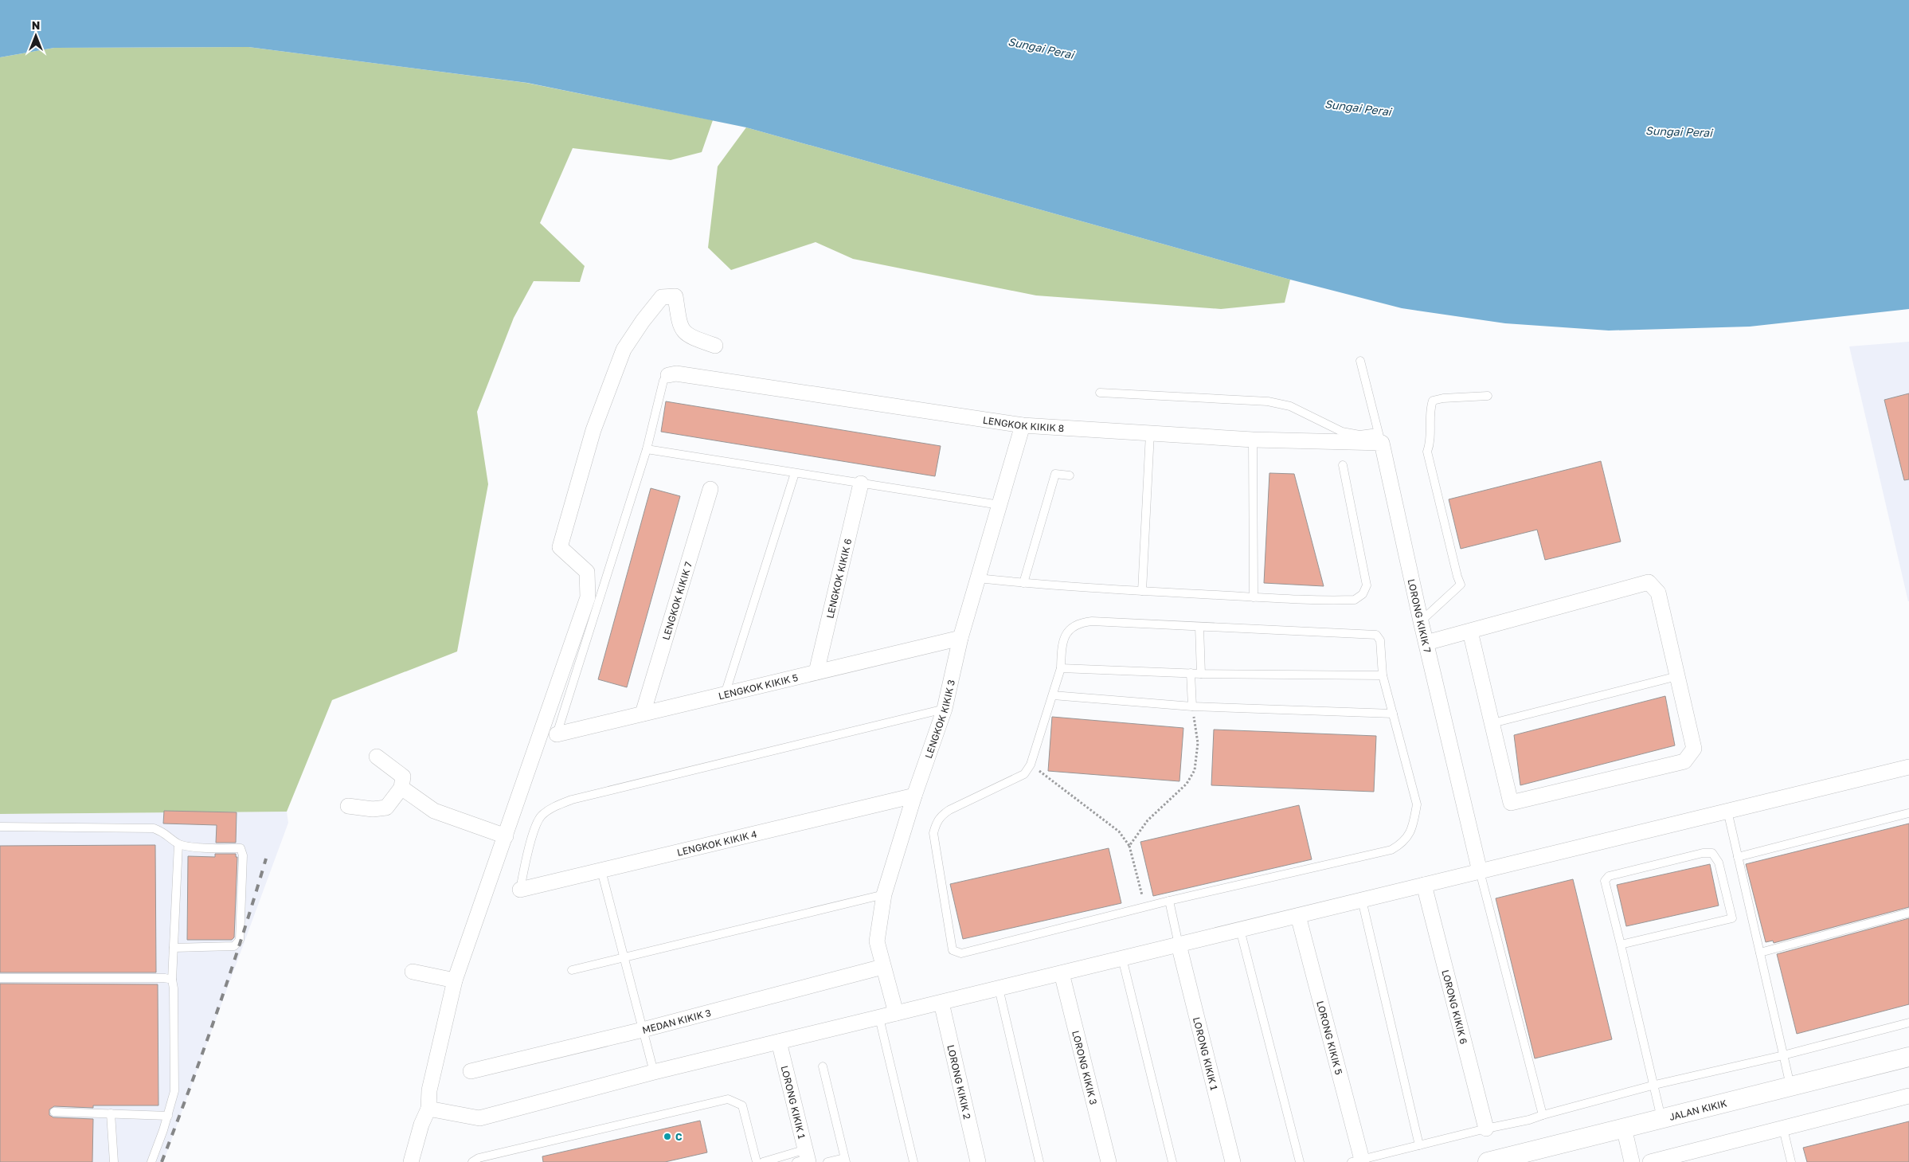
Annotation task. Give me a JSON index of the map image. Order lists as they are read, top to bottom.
{
  "streets": {
    "street": [
      "LENGKOK KIKIK 8",
      "LENGKOK KIKIK 6",
      "LENGKOK KIKIK 7",
      "LORONG KIKIK 7",
      "LENGKOK KIKIK 5",
      "LENGKOK KIKIK 3",
      "LENGKOK KIKIK 4",
      "LORONG KIKIK 6",
      "MEDAN KIKIK 3",
      "LORONG KIKIK 5",
      "LORONG KIKIK 1",
      "LORONG KIKIK 3",
      "LORONG KIKIK 2",
      "JALAN KIKIK"
    ]
  },
  "crossings": [
    ["LENGKOK KIKIK 8", "LORONG KIKIK 7"],
    ["LENGKOK KIKIK 8", "LENGKOK KIKIK 3"],
    ["LENGKOK KIKIK 6", "LENGKOK KIKIK 5"],
    ["LENGKOK KIKIK 7", "LENGKOK KIKIK 5"],
    ["LENGKOK KIKIK 5", "LENGKOK KIKIK 3"],
    ["LENGKOK KIKIK 3", "LENGKOK KIKIK 4"],
    ["LENGKOK KIKIK 3", "MEDAN KIKIK 3"]
  ],
  "water": ["Sungai Perai"],
  "places": ["C"],
  "north": "top"
}
